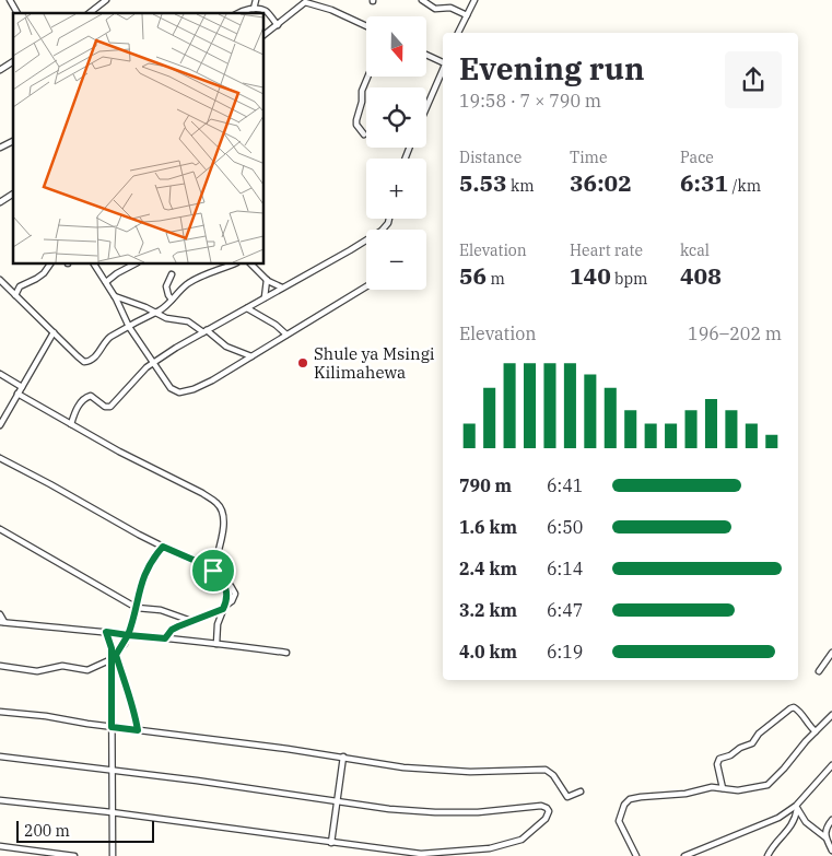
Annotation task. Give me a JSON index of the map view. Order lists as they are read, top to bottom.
{
  "places": ["Shule ya Msingi Kilimahewa"],
  "scale_bar": "200 m",
  "north": "bottom",
  "page": {
    "map_buttons": ["+", "−"],
    "heading": ["Evening run", "19:58 · 7 × 790 m"],
    "stats": [
      ["Distance", "5.53 km"],
      ["Time", "36:02"],
      ["Pace", "6:31 /km"],
      ["Elevation", "56 m"],
      ["Heart rate", "140 bpm"],
      ["kcal", "408"]
    ],
    "chart": ["Elevation", "196–202 m"],
    "list": [
      {
        "name": "790 m",
        "note": "6:41"
      },
      {
        "name": "1.6 km",
        "note": "6:50"
      },
      {
        "name": "2.4 km",
        "note": "6:14"
      },
      {
        "name": "3.2 km",
        "note": "6:47"
      },
      {
        "name": "4.0 km",
        "note": "6:19"
      }
    ],
    "scale": "200 m"
  }
}
